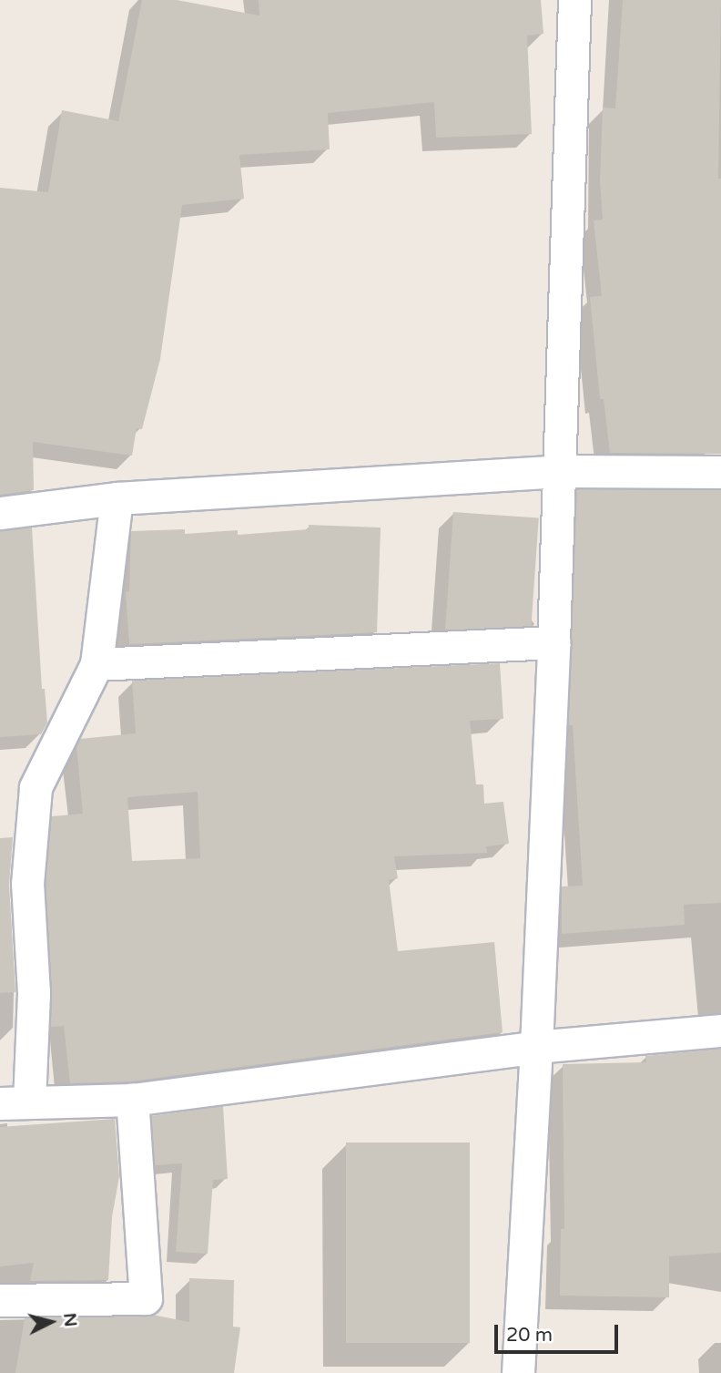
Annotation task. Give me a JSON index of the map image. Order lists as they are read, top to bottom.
{
  "scale_bar": "20 m",
  "north": "right"
}
